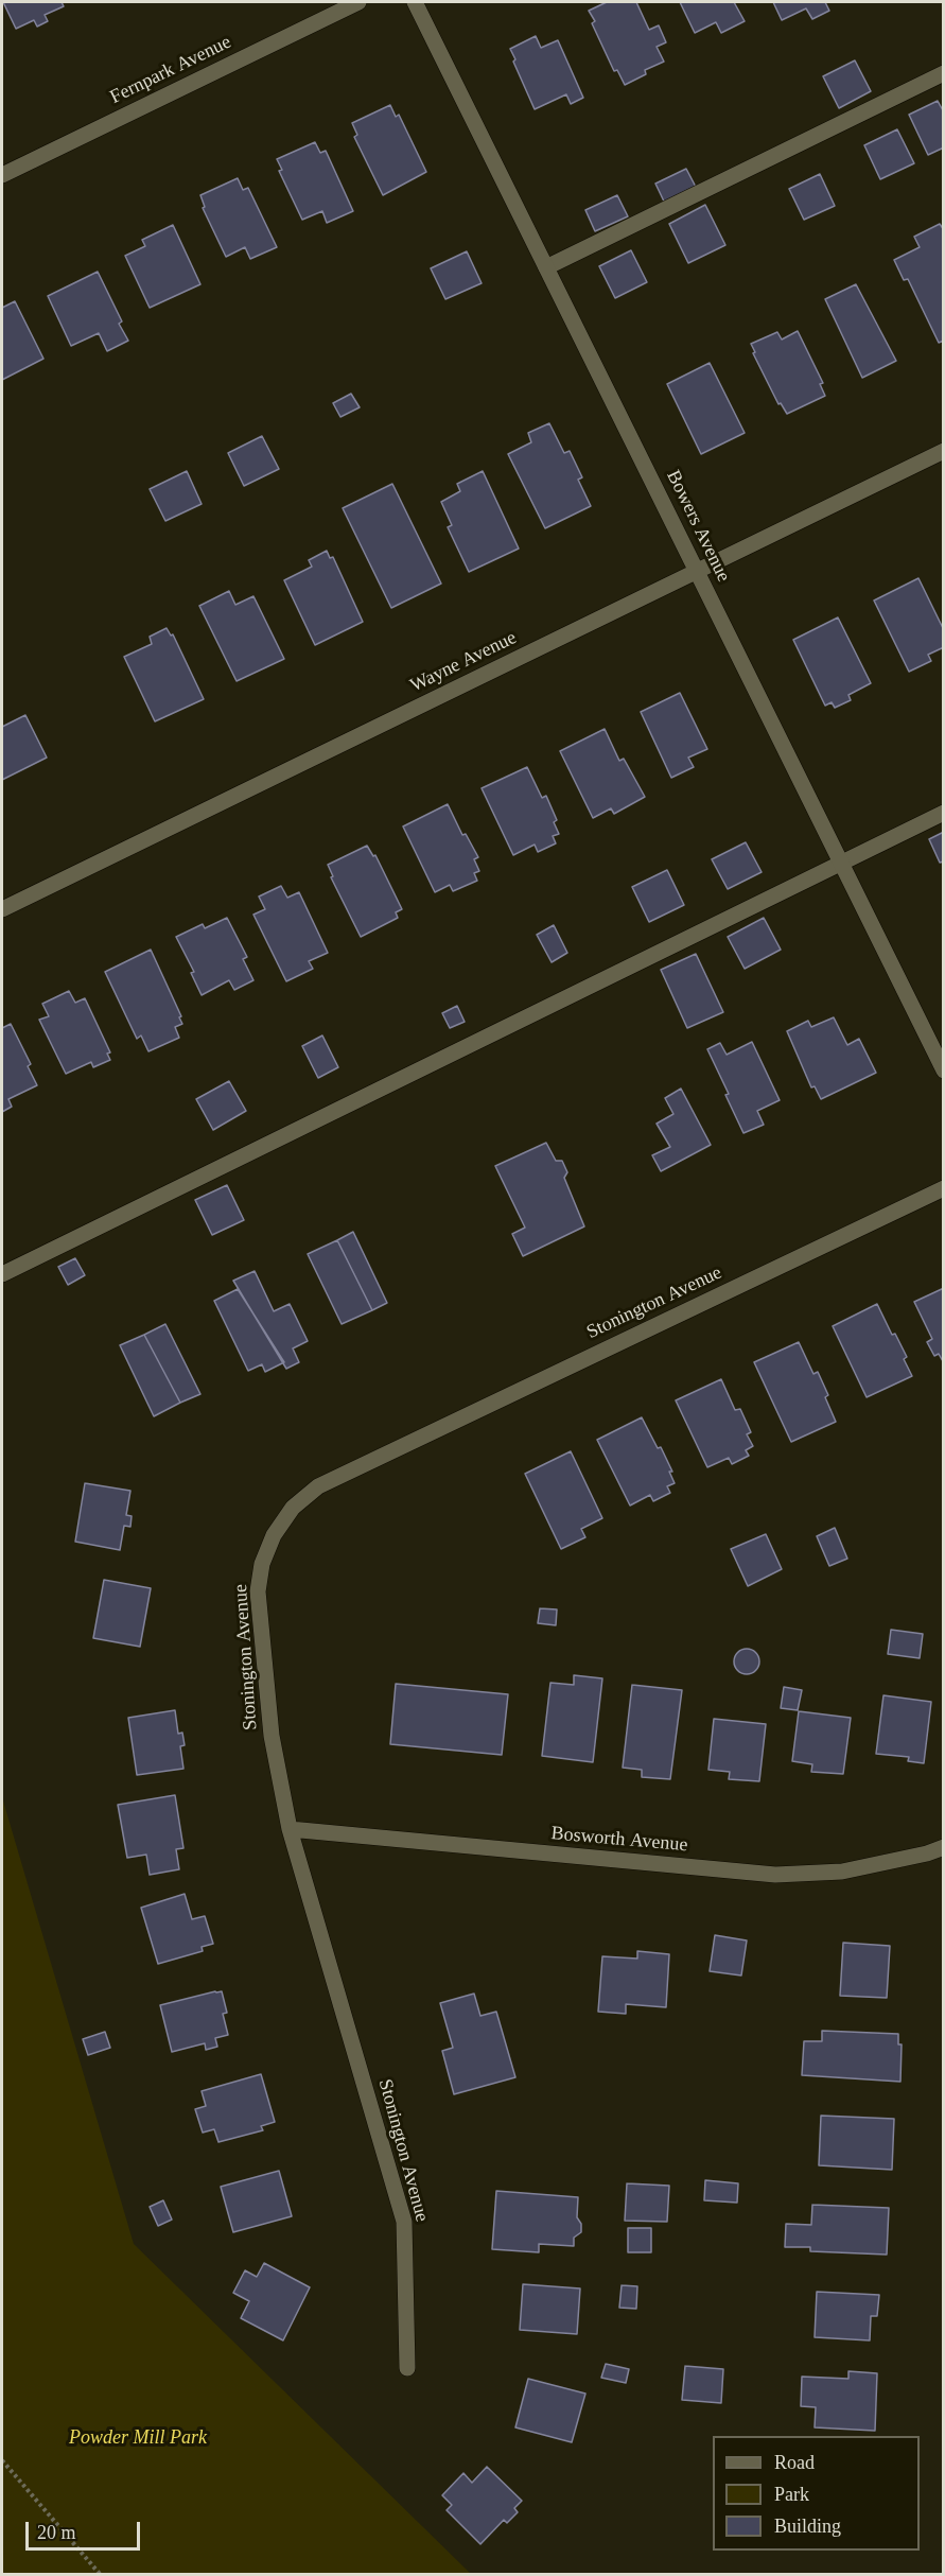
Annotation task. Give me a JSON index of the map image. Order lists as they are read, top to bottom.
{
  "streets": {
    "street": [
      "Fernpark Avenue",
      "Bowers Avenue",
      "Wayne Avenue",
      "Stonington Avenue",
      "Bosworth Avenue"
    ]
  },
  "crossings": [
    ["Bowers Avenue", "Wayne Avenue"],
    ["Stonington Avenue", "Bosworth Avenue"]
  ],
  "parks": ["Powder Mill Park"],
  "legend": ["Road", "Park", "Building"],
  "scale_bar": "20 m"
}
